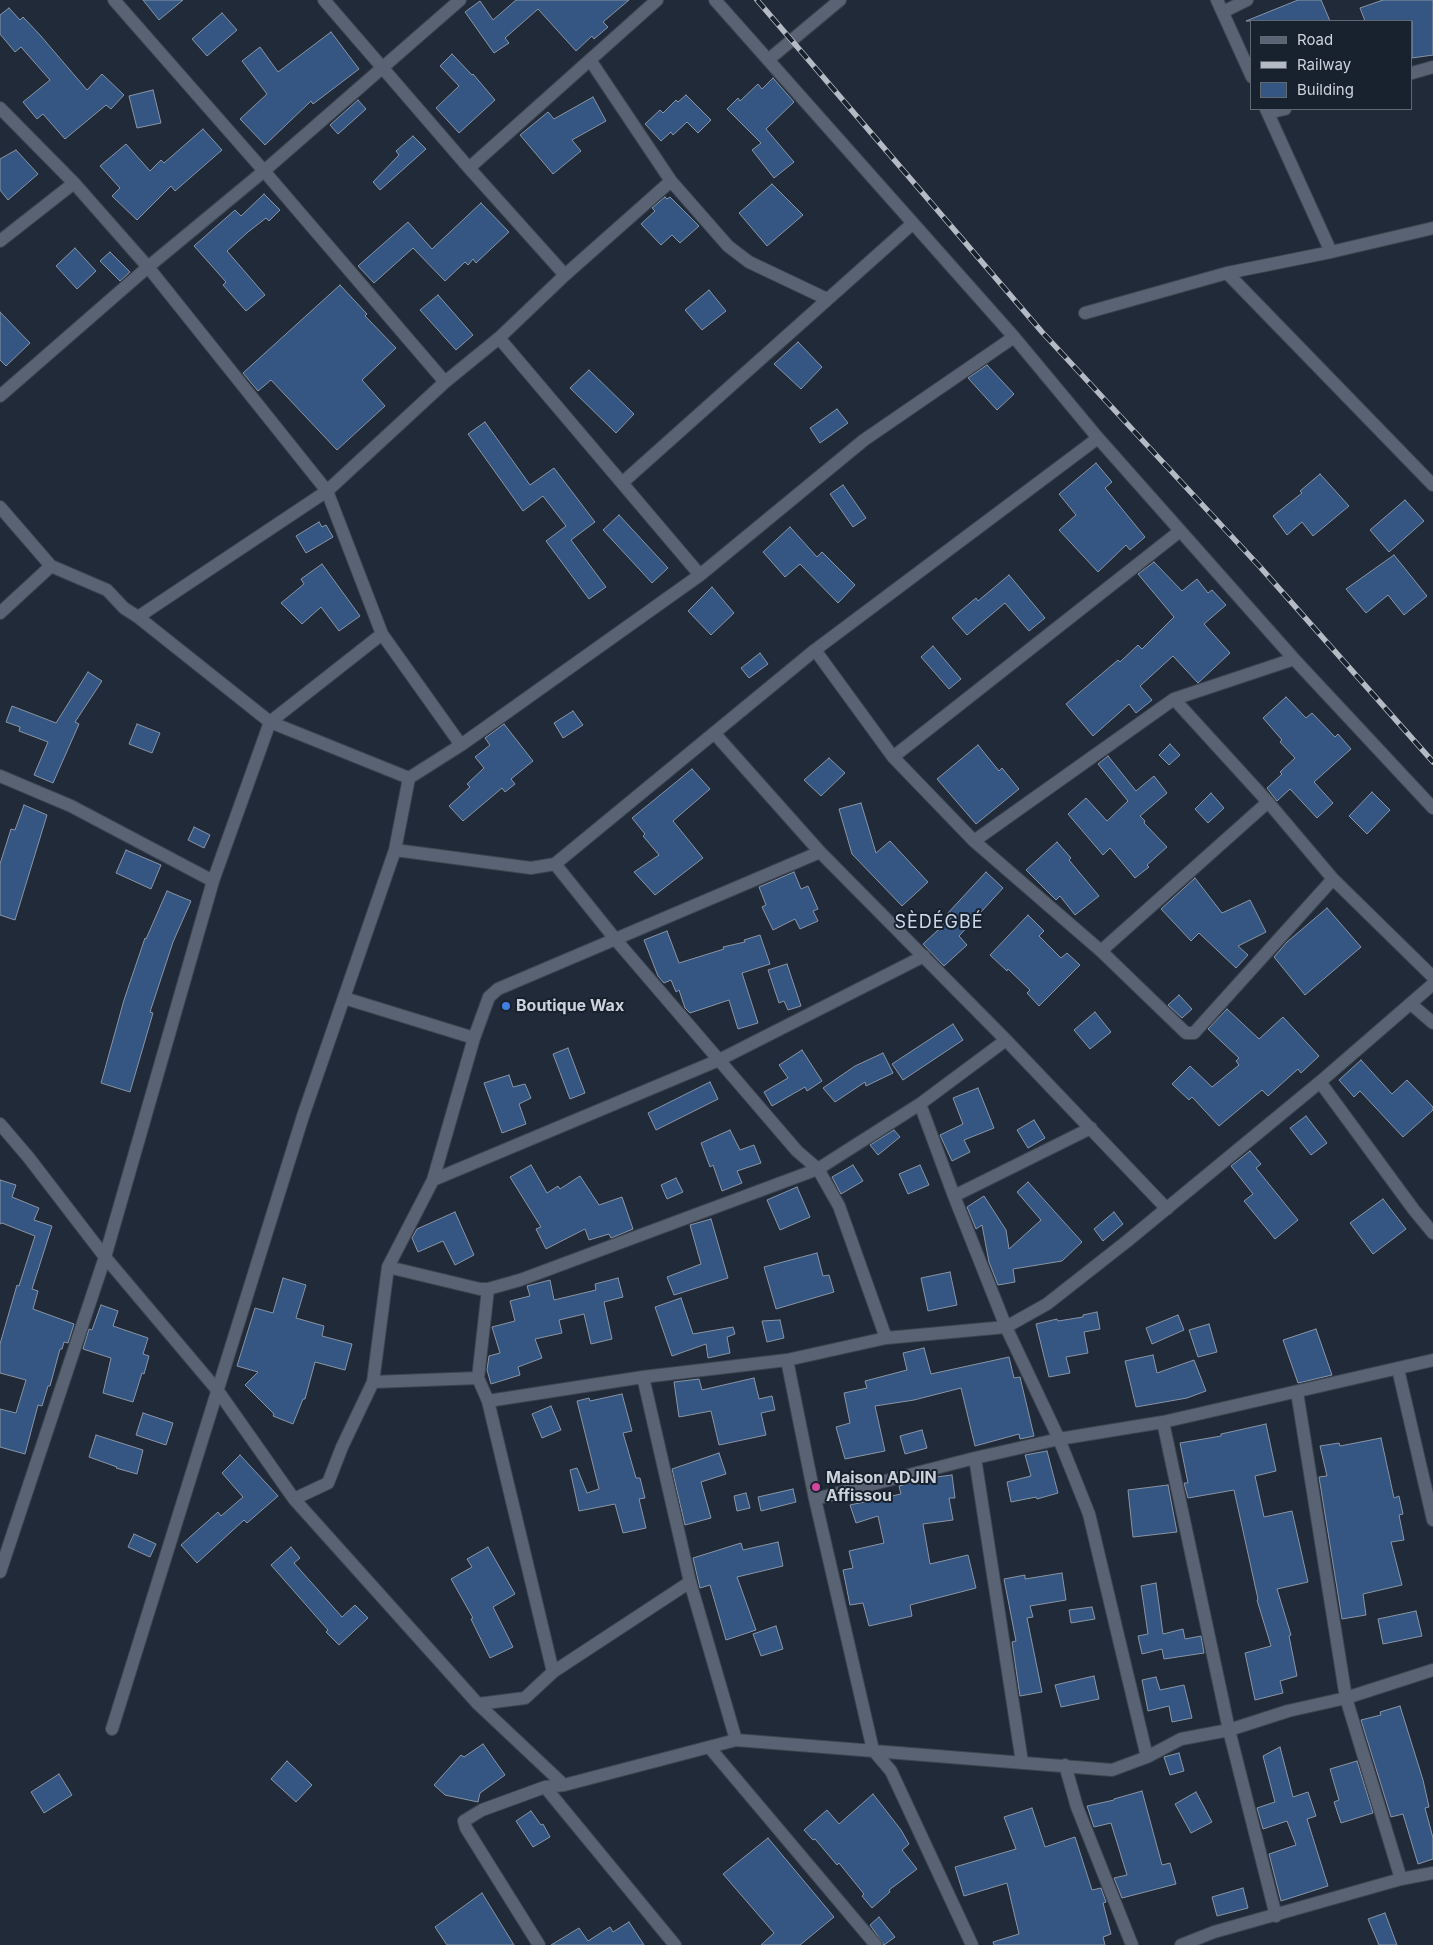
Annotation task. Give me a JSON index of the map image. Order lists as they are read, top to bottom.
{
  "districts": ["SÈDÉGBÉ"],
  "places": ["Boutique Wax", "Maison ADJIN Affissou"],
  "legend": ["Road", "Railway", "Building"]
}
